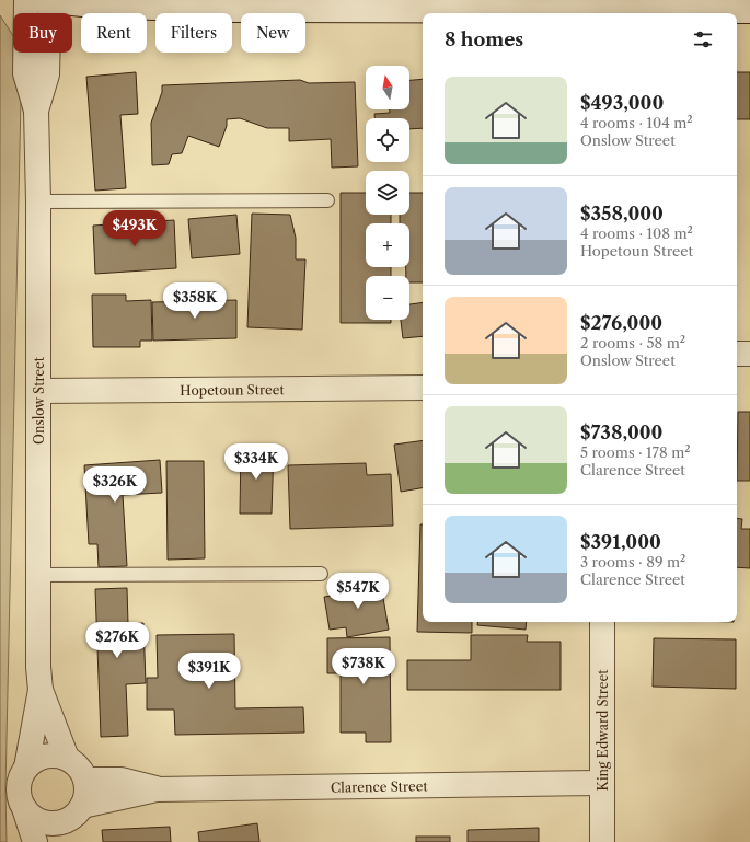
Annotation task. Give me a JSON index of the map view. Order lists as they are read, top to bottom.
{
  "streets": {
    "street": [
      "Hopetoun Street",
      "Onslow Street",
      "King Edward Street",
      "Clarence Street"
    ]
  },
  "crossings": [
    ["Hopetoun Street", "Onslow Street"],
    ["Onslow Street", "Clarence Street"],
    ["King Edward Street", "Clarence Street"]
  ],
  "north": "top",
  "page": {
    "chip": [
      "Buy",
      "Rent",
      "Filters",
      "New"
    ],
    "heading": "8 homes",
    "map_buttons": ["+", "−"],
    "list": [
      {
        "name": "$493,000",
        "note": "4 rooms · 104 m² · Onslow Street"
      },
      {
        "name": "$358,000",
        "note": "4 rooms · 108 m² · Hopetoun Street"
      },
      {
        "name": "$276,000",
        "note": "2 rooms · 58 m² · Onslow Street"
      },
      {
        "name": "$738,000",
        "note": "5 rooms · 178 m² · Clarence Street"
      },
      {
        "name": "$391,000",
        "note": "3 rooms · 89 m² · Clarence Street"
      }
    ],
    "price": [
      "$493K",
      "$358K",
      "$334K",
      "$326K",
      "$547K",
      "$276K",
      "$738K",
      "$391K"
    ]
  }
}
